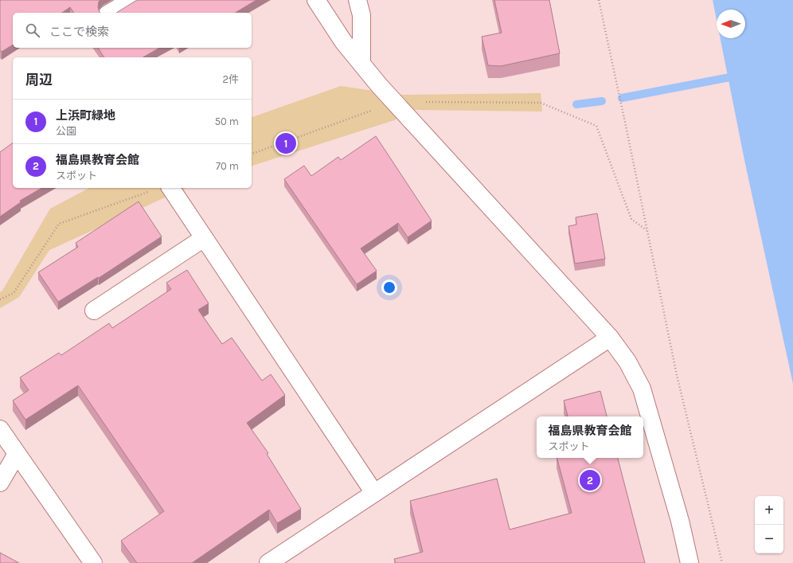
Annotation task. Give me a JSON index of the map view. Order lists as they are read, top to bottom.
{
  "north": "left",
  "page": {
    "search": "ここで検索",
    "heading": ["周辺", "2件"],
    "list": [
      {
        "mark": "1",
        "name": "上浜町緑地",
        "note": "公園",
        "value": "50 m"
      },
      {
        "mark": "2",
        "name": "福島県教育会館",
        "note": "スポット",
        "value": "70 m"
      }
    ],
    "pins": ["1", "2"],
    "popup": ["福島県教育会館", "スポット"],
    "map_buttons": ["+", "−"]
  }
}
